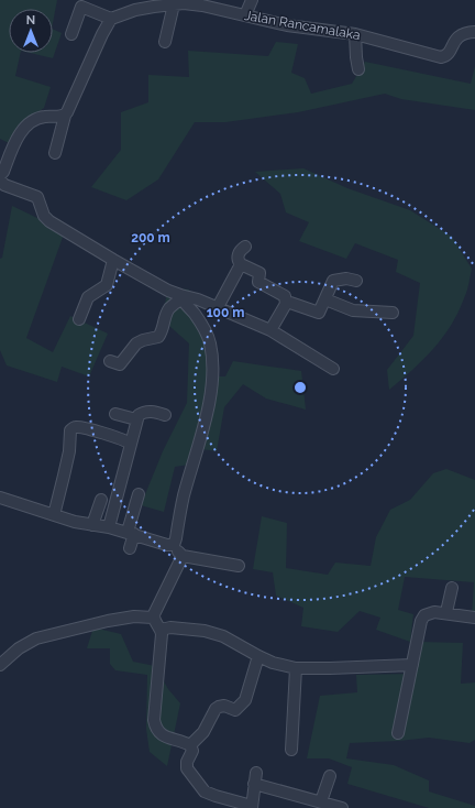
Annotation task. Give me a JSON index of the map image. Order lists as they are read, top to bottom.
{
  "streets": {
    "street": ["Jalan Rancamalaka"]
  },
  "north": "top",
  "rings": ["200 m", "100 m"]
}
